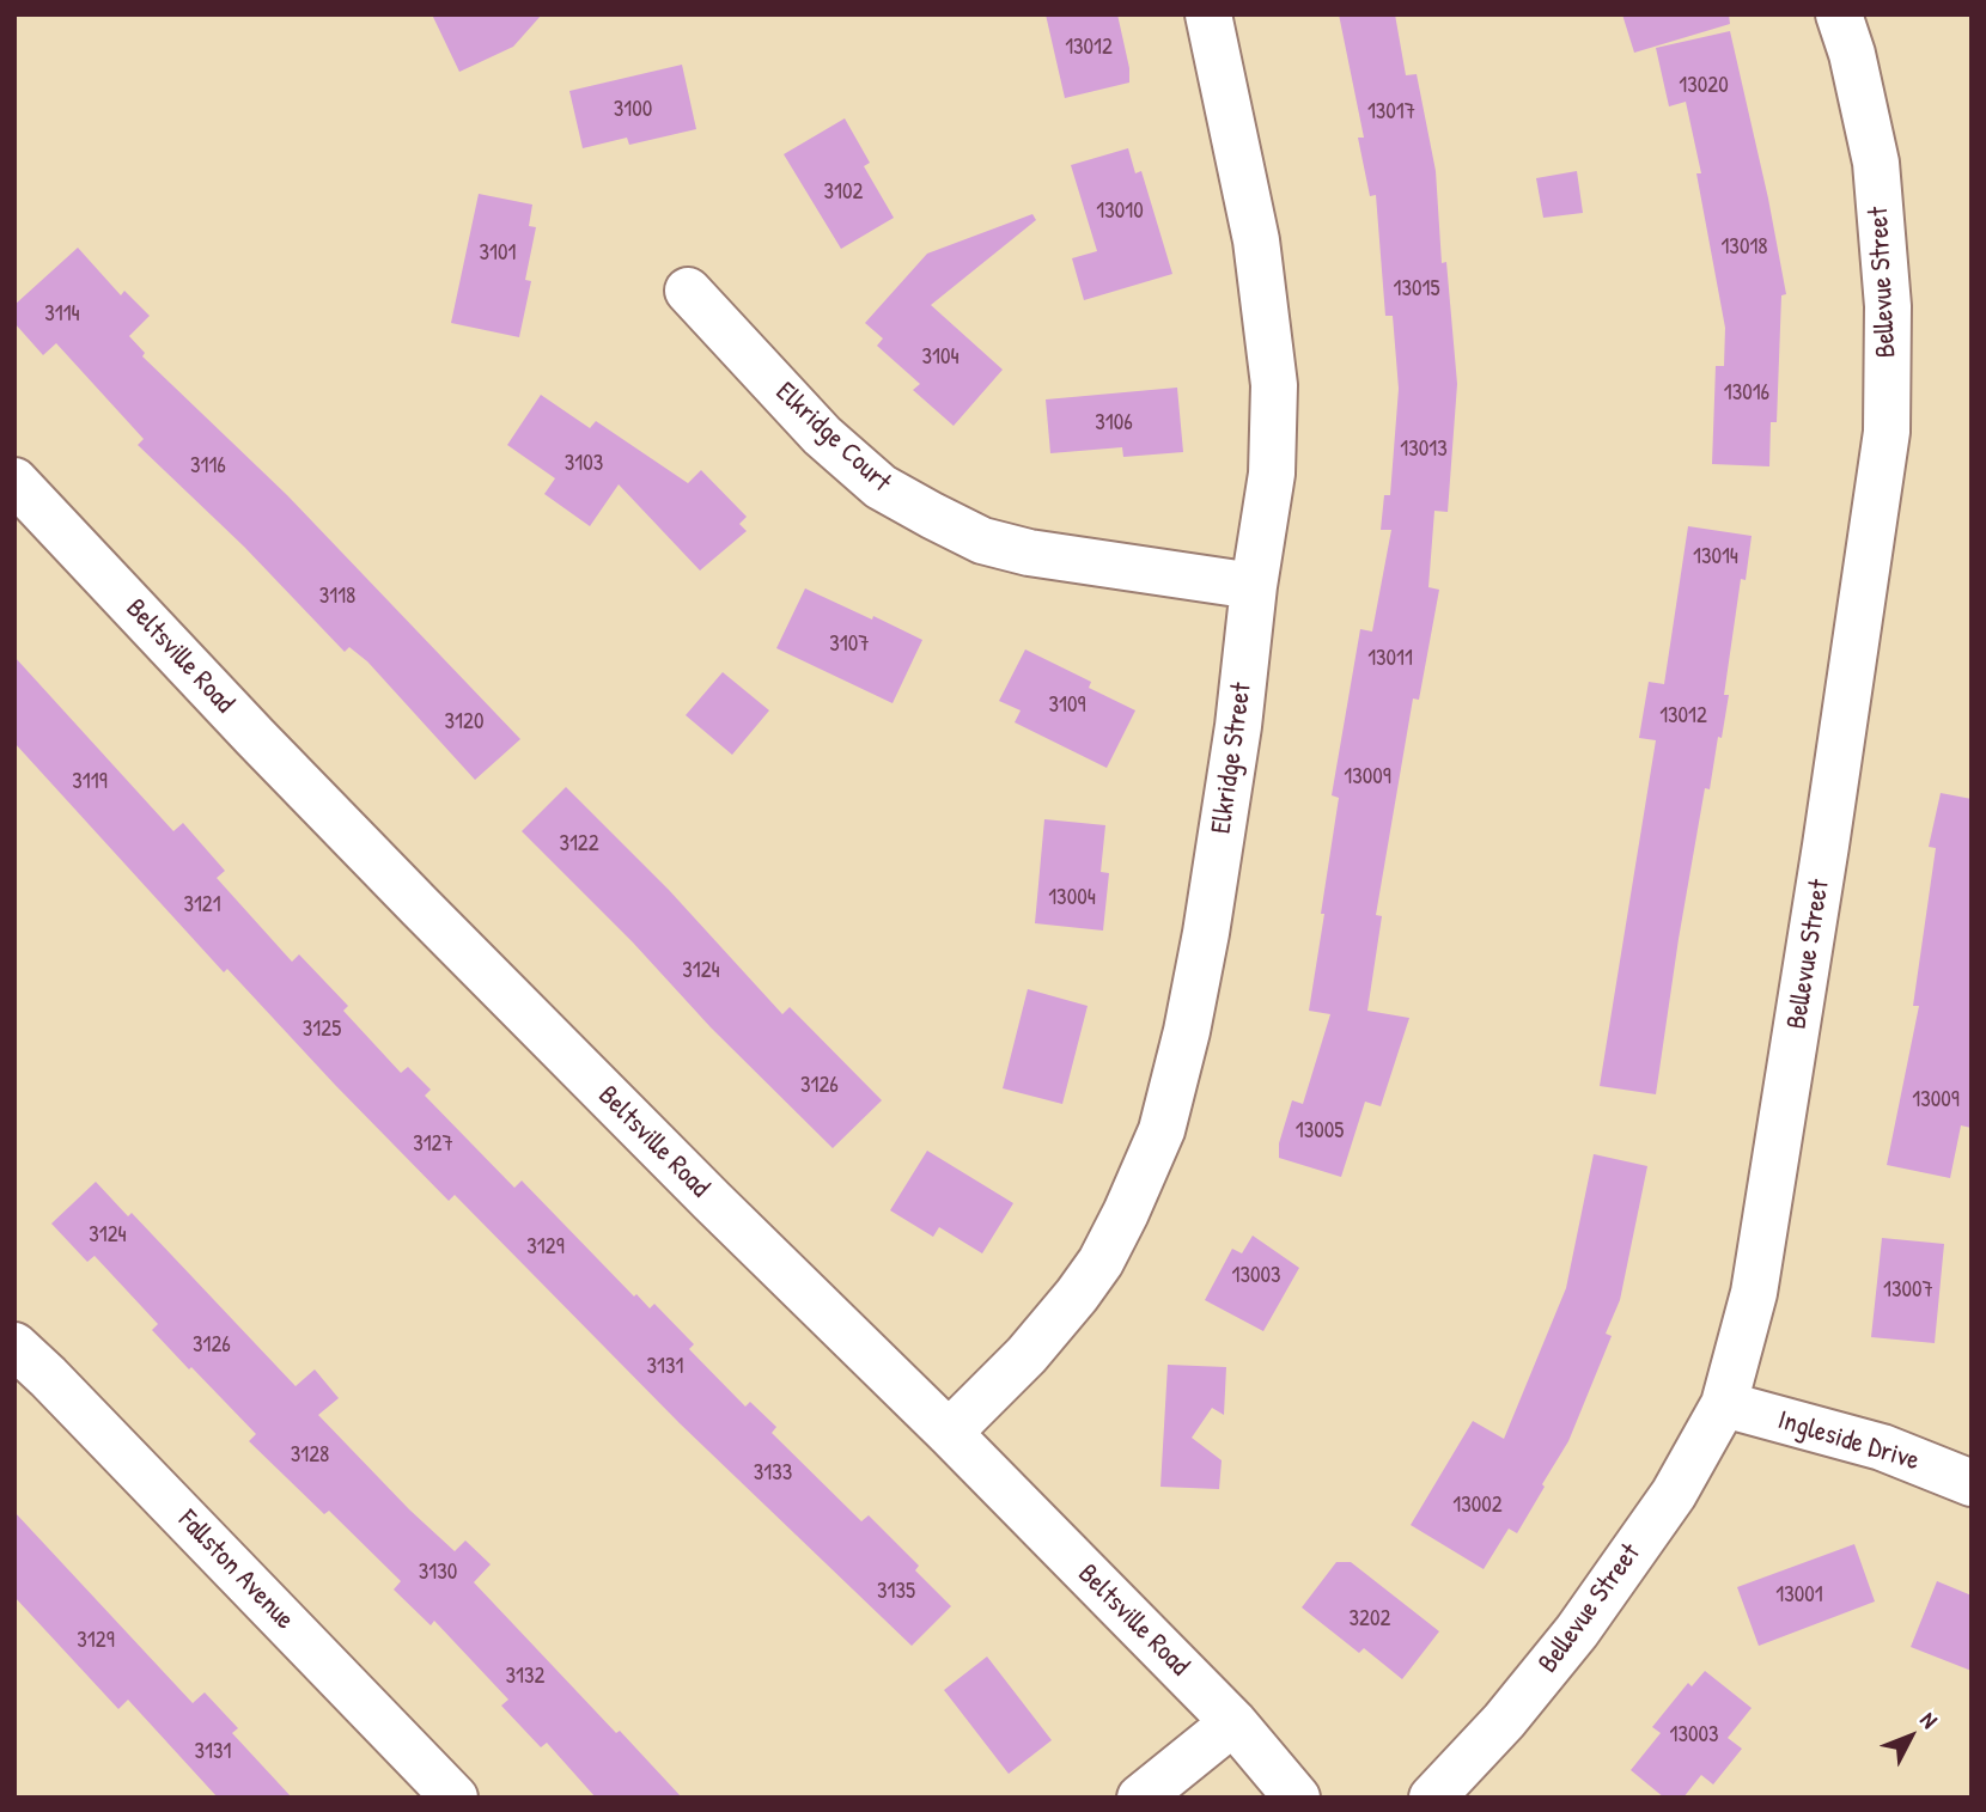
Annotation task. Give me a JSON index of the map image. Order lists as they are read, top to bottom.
{
  "streets": {
    "street": [
      "Bellevue Street",
      "Elkridge Court",
      "Beltsville Road",
      "Elkridge Street",
      "Ingleside Drive",
      "Fallston Avenue"
    ]
  },
  "crossings": [
    ["Bellevue Street", "Ingleside Drive"],
    ["Elkridge Court", "Elkridge Street"],
    ["Beltsville Road", "Elkridge Street"]
  ],
  "house_numbers": [
    "13012",
    "13020",
    "3100",
    "13017",
    "3102",
    "13010",
    "13018",
    "3101",
    "13015",
    "3114",
    "3104",
    "13016",
    "3106",
    "13013",
    "3103",
    "3116",
    "13014",
    "3118",
    "3107",
    "13011",
    "3109",
    "13012",
    "3120",
    "13009",
    "3119",
    "3122",
    "13004",
    "3121",
    "3124",
    "3125",
    "3126",
    "13009",
    "13005",
    "3127",
    "3124",
    "3129",
    "13003",
    "13007",
    "3126",
    "3131",
    "3128",
    "3133",
    "13002",
    "3130",
    "3135",
    "13001",
    "3202",
    "3129",
    "3132",
    "13003",
    "3131"
  ],
  "north": "top right"
}
